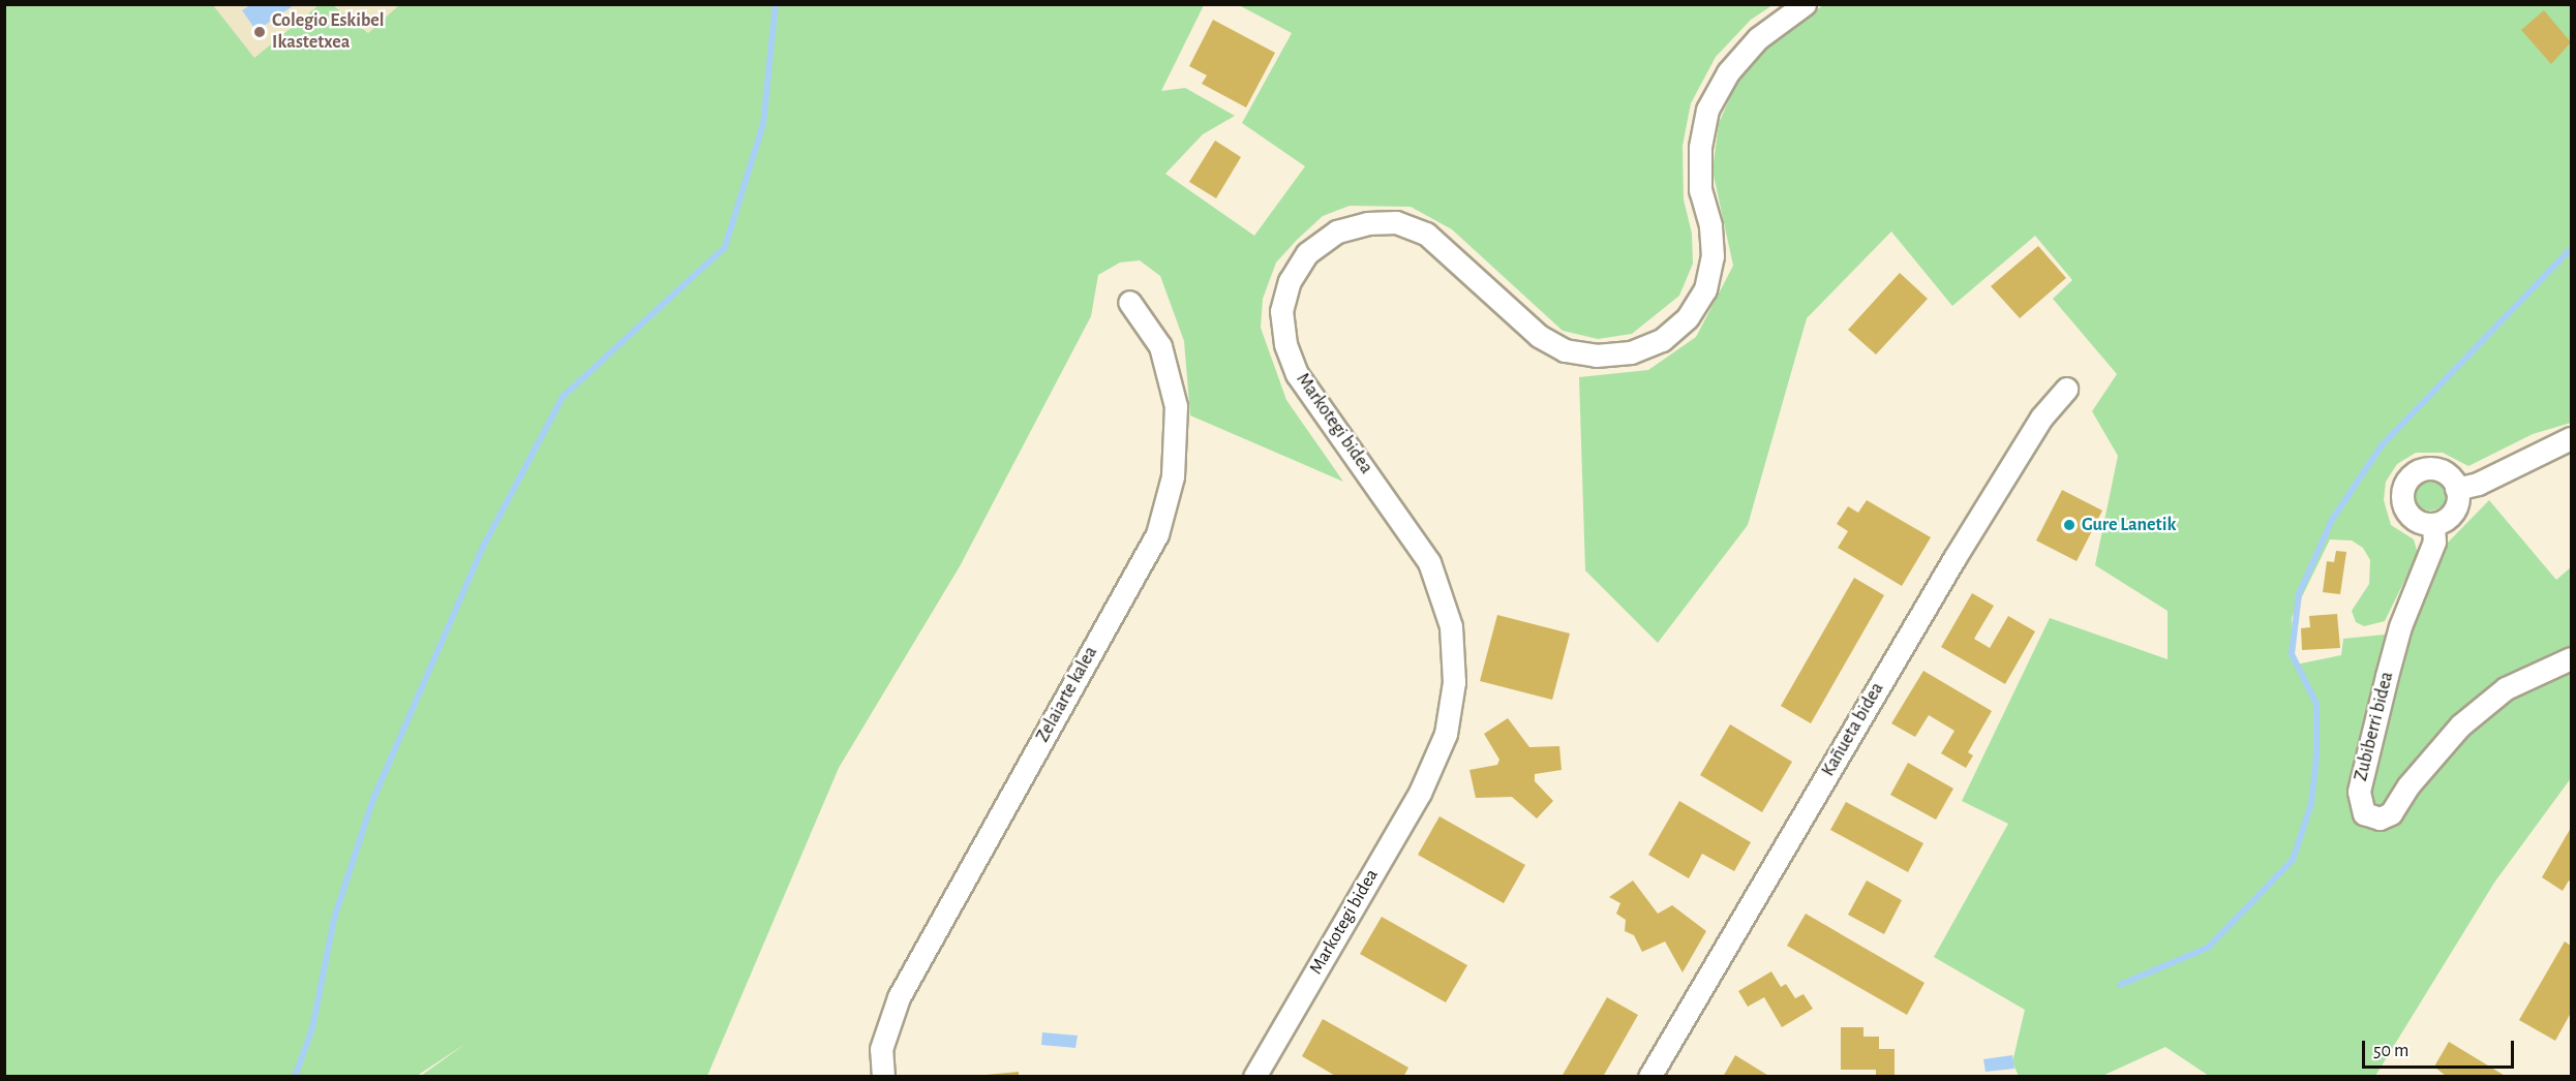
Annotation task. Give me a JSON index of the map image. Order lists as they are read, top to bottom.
{
  "streets": {
    "street": [
      "Markotegi bidea",
      "Zelaiarte kalea",
      "Zubiberri bidea",
      "Kañueta bidea"
    ]
  },
  "places": ["Colegio Eskibel Ikastetxea", "Gure Lanetik"],
  "scale_bar": "50 m"
}
